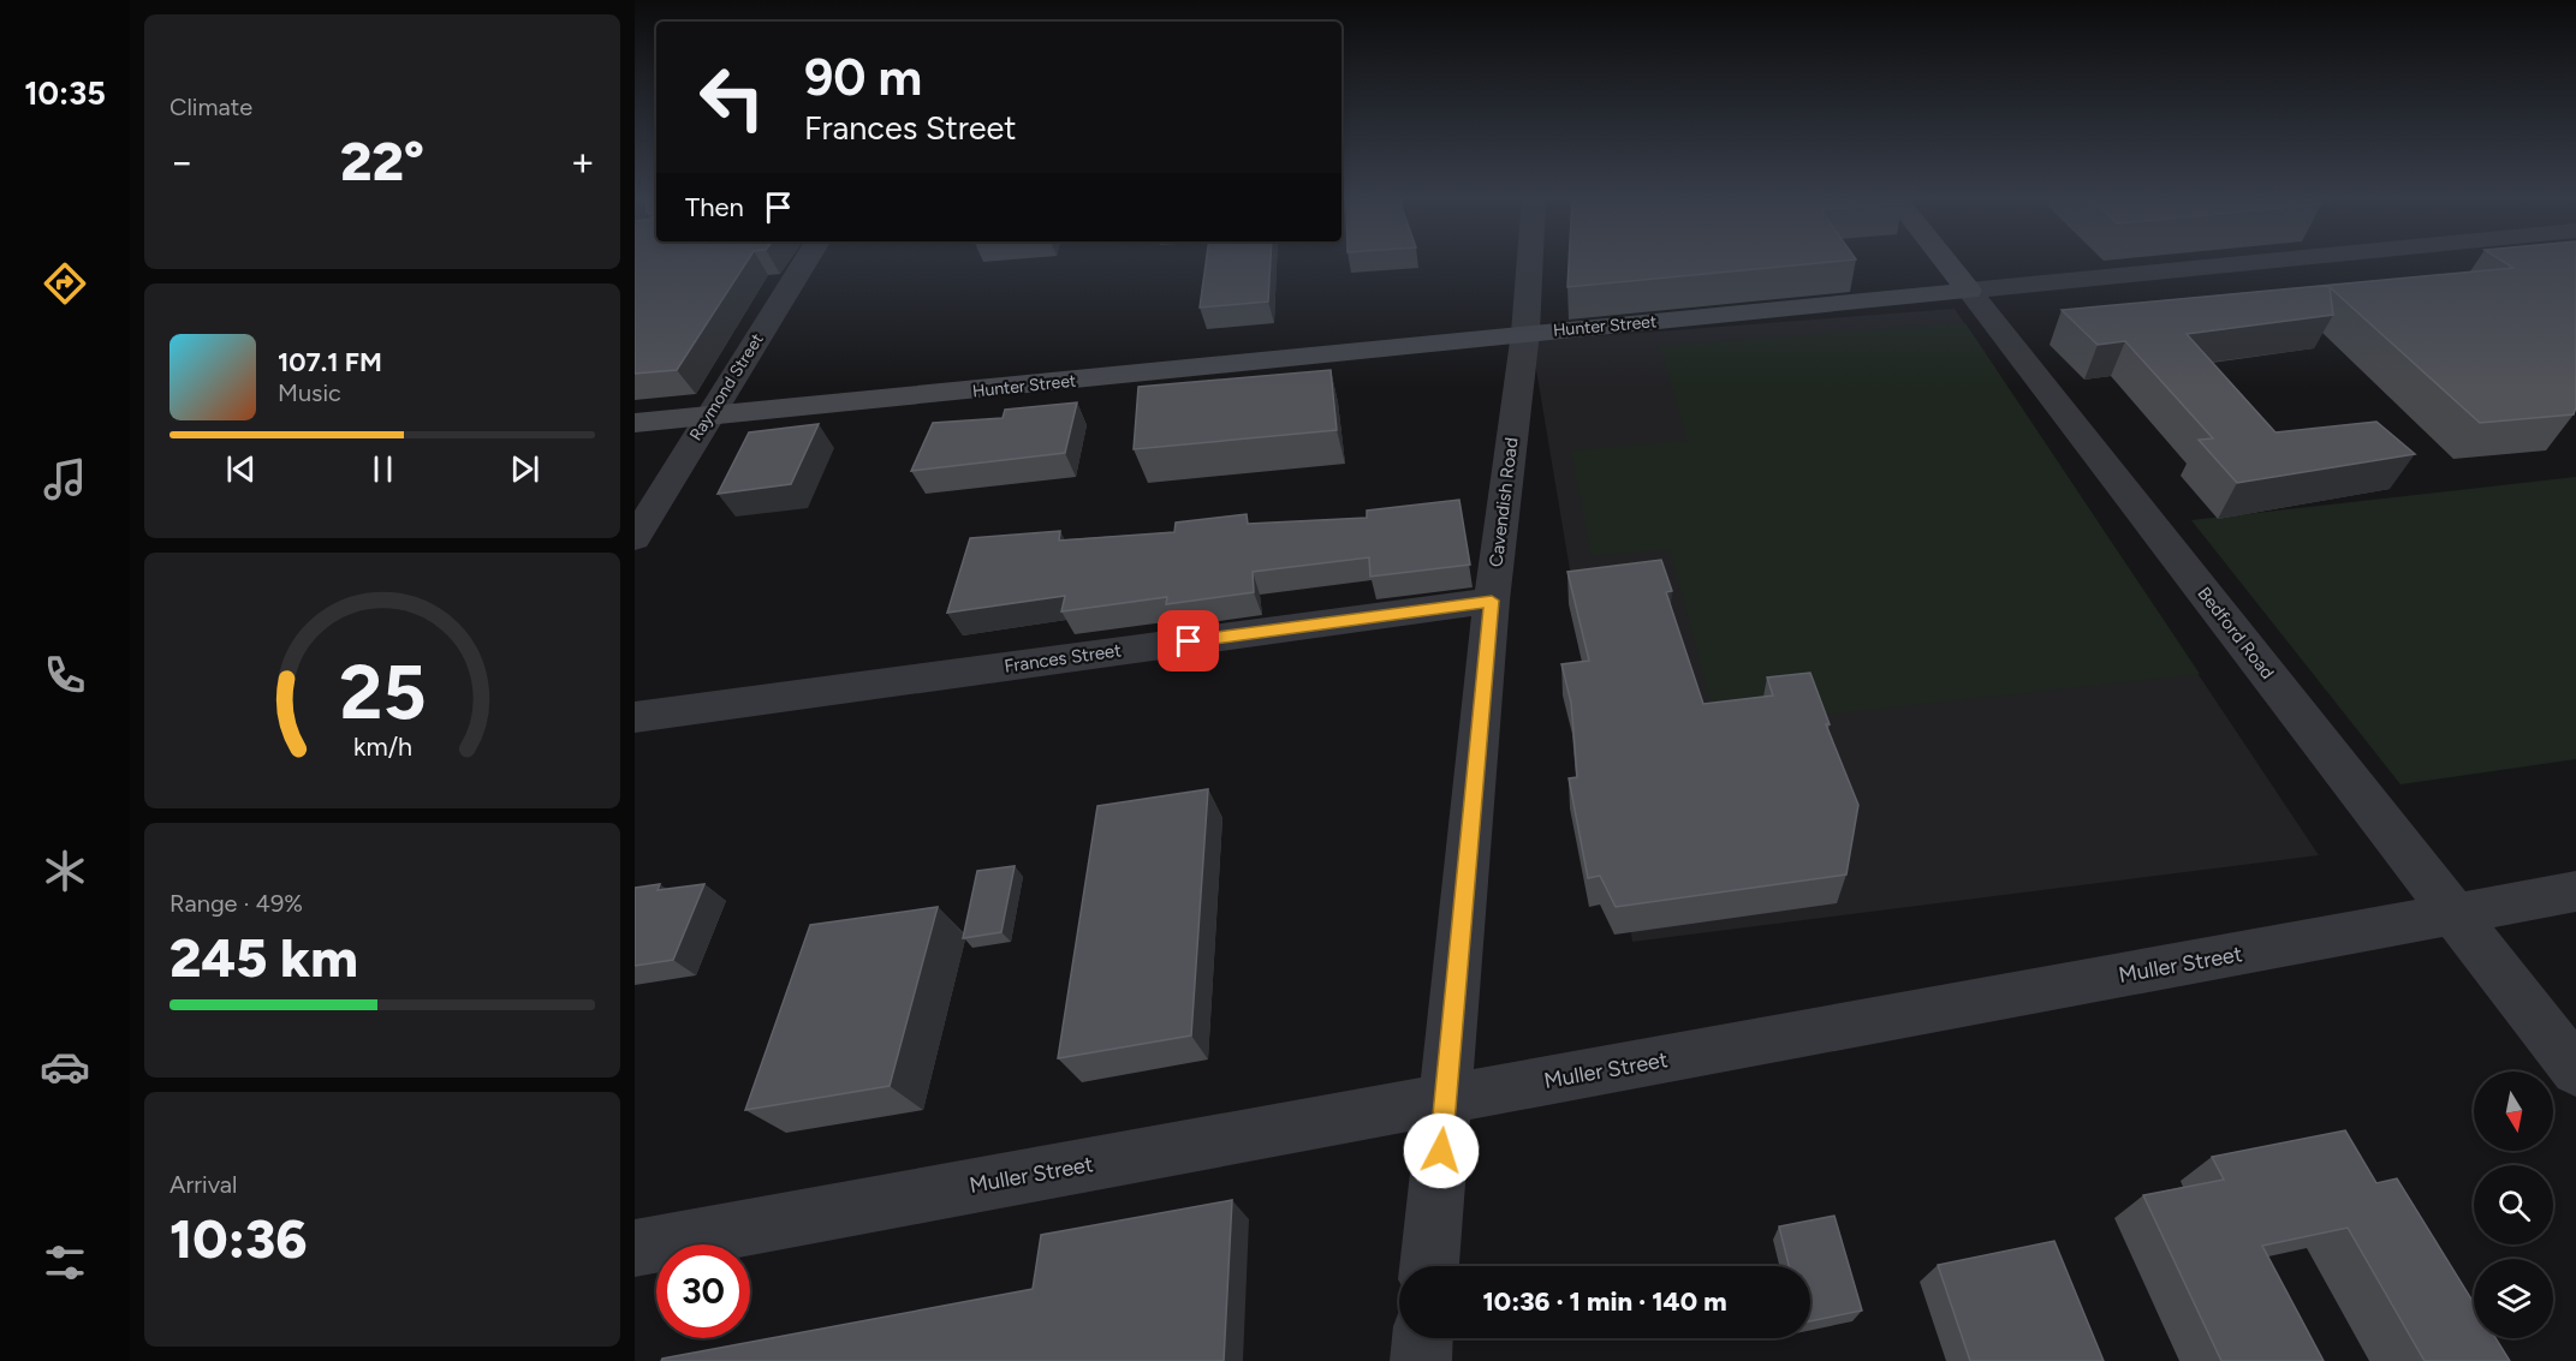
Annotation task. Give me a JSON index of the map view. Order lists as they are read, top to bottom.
{
  "streets": {
    "main road": ["Hunter Street", "Bedford Road"],
    "street": [
      "Raymond Street",
      "Cavendish Road",
      "Frances Street",
      "Muller Street"
    ]
  },
  "crossings": [
    ["Hunter Street", "Raymond Street"],
    ["Hunter Street", "Cavendish Road"],
    ["Hunter Street", "Bedford Road"],
    ["Cavendish Road", "Frances Street"],
    ["Cavendish Road", "Muller Street"],
    ["Bedford Road", "Muller Street"]
  ],
  "north": "bottom",
  "page": {
    "tabs": "10:35",
    "tile": [
      "Climate",
      ["Range · 49%", "245 km"],
      ["Arrival", "10:36"]
    ],
    "turn": ["90 m", "Frances Street"],
    "heat": ["−", "22°", "+"],
    "then": "Then",
    "song": ["107.1 FM", "Music"],
    "limit": "30",
    "trip": "10:36 · 1 min · 140 m",
    "gauge": ["25", "km/h"]
  }
}
